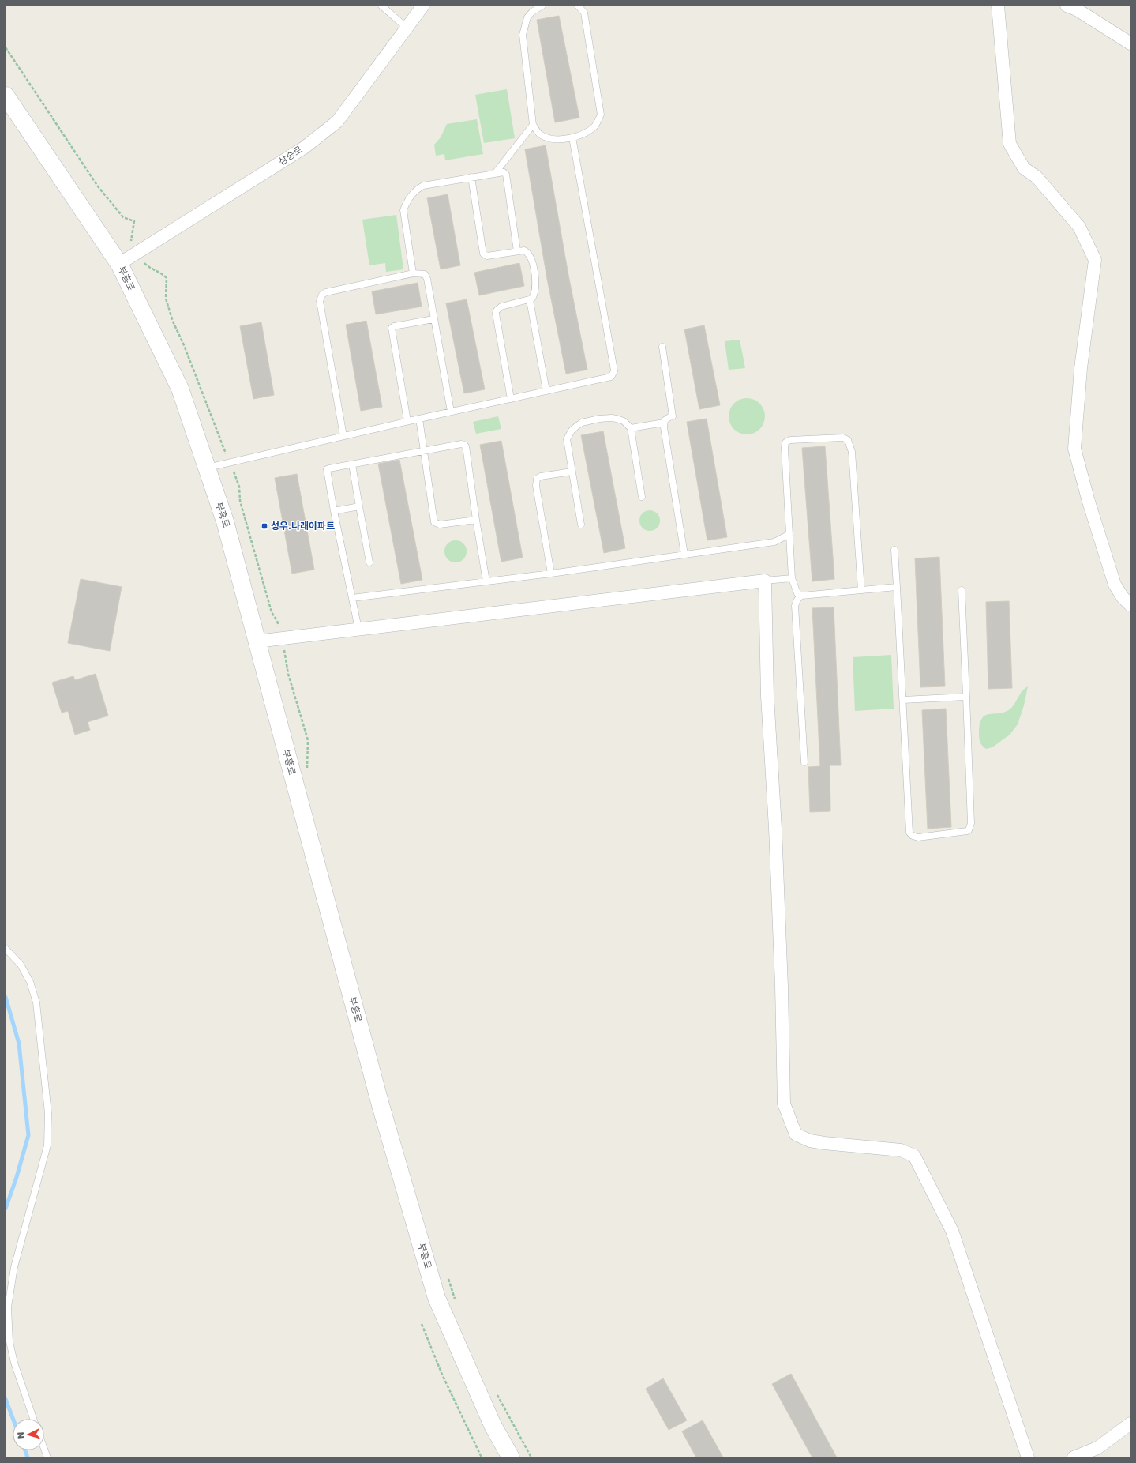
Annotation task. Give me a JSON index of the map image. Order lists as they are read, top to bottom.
{
  "streets": {
    "main road": ["부흥로"],
    "street": ["삼숭로"]
  },
  "crossings": [
    ["삼숭로", "부흥로"]
  ],
  "places": {
    "transit": ["성우.나래아파트"]
  },
  "north": "left"
}
